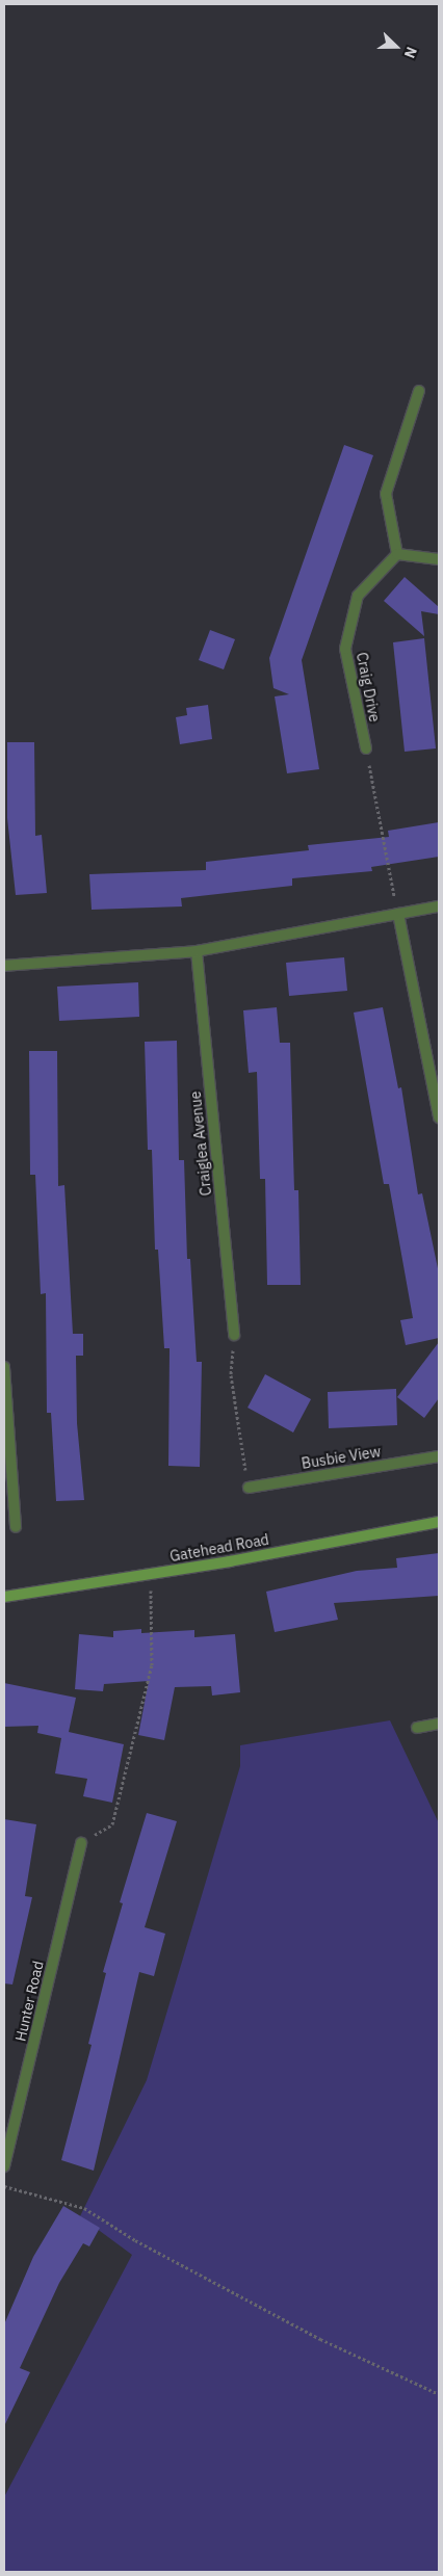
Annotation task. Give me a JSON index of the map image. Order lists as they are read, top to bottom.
{
  "streets": {
    "main road": ["Gatehead Road"],
    "street": [
      "Craig Drive",
      "Craiglea Avenue",
      "Busbie View",
      "Hunter Road"
    ]
  },
  "north": "right"
}
